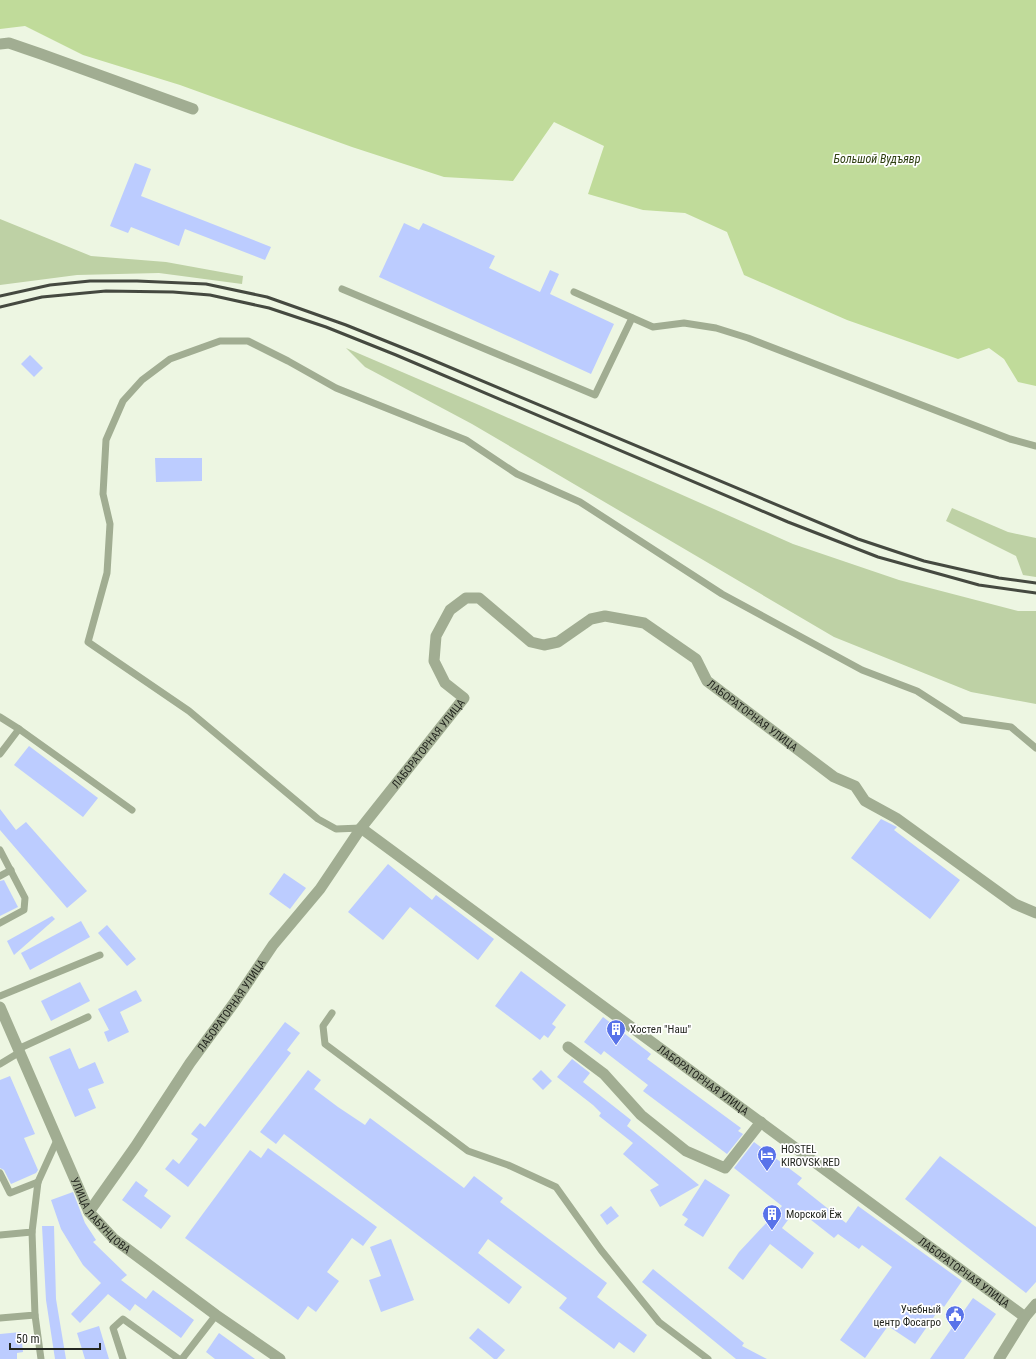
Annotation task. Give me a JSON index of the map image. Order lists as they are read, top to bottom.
{
  "streets": {
    "street": ["ЛАБОРАТОРНАЯ УЛИЦА", "УЛИЦА ЛАБУНЦОВА"]
  },
  "crossings": [
    ["ЛАБОРАТОРНАЯ УЛИЦА", "УЛИЦА ЛАБУНЦОВА"]
  ],
  "water": ["Большой Вудъявр"],
  "places": {
    "building": ["Хостел \"Наш\"", "Морской Ёж"],
    "hotel": ["HOSTEL KIROVSK RED"],
    "public building": ["Учебный центр Фосагро"]
  },
  "scale_bar": "50 m"
}
